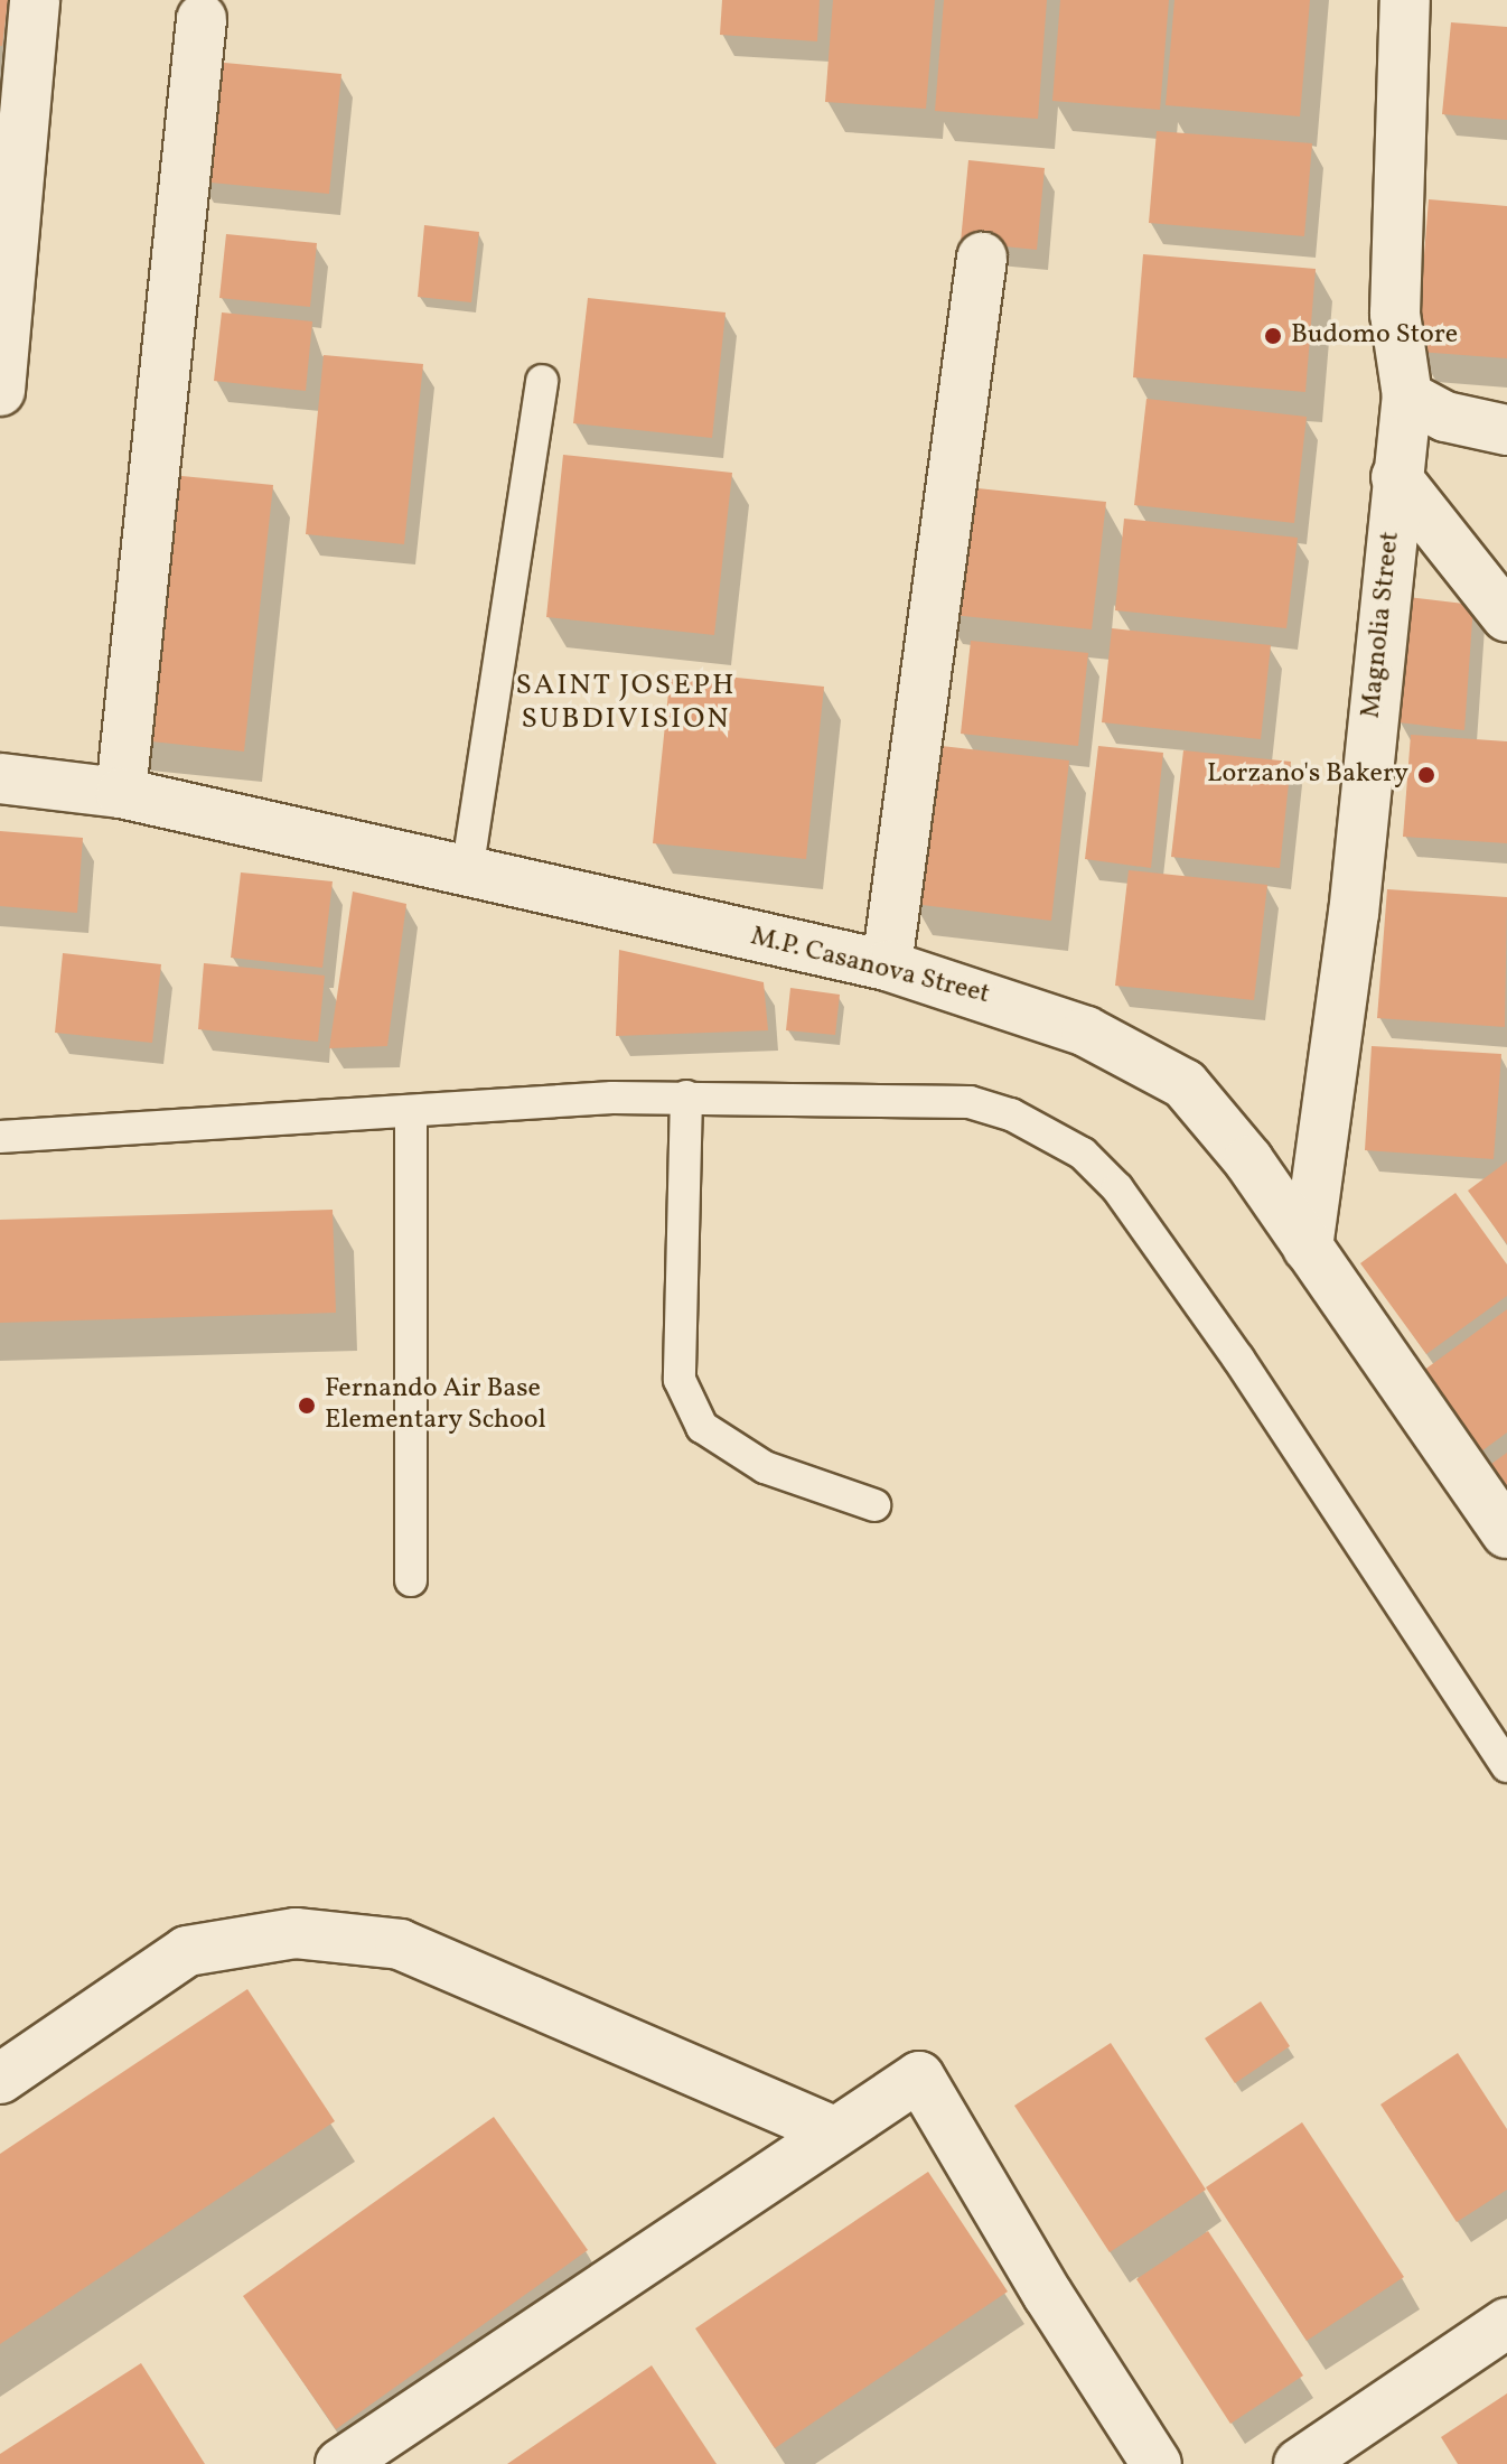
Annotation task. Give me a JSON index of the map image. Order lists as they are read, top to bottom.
{
  "streets": {
    "street": ["Magnolia Street", "M.P. Casanova Street"]
  },
  "crossings": [
    ["Magnolia Street", "M.P. Casanova Street"]
  ],
  "districts": ["SAINT JOSEPH SUBDIVISION"],
  "places": ["Budomo Store", "Lorzano's Bakery", "Fernando Air Base Elementary School"]
}
